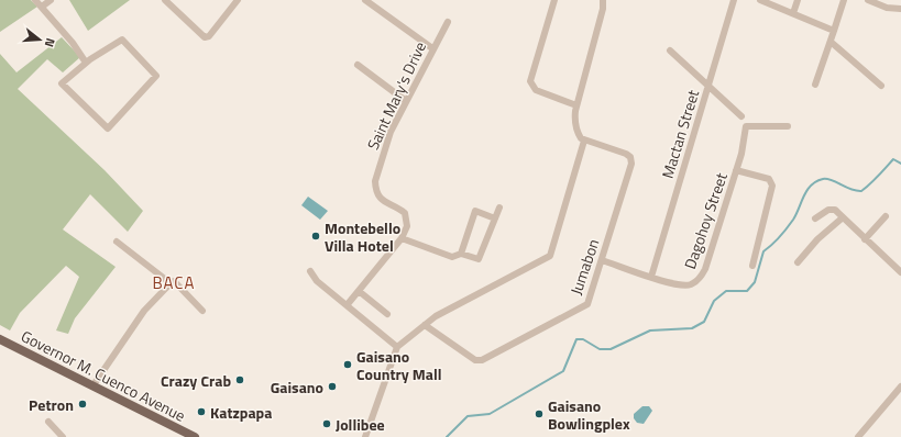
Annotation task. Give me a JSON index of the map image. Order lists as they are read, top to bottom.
{
  "streets": {
    "main road": ["Governor M. Cuenco Avenue"],
    "street": [
      "Saint Mary's Drive",
      "Mactan Street",
      "Dagohoy Street",
      "Jumabon"
    ]
  },
  "crossings": [
    ["Mactan Street", "Dagohoy Street"],
    ["Dagohoy Street", "Jumabon"]
  ],
  "districts": ["BACA"],
  "places": [
    "Montebello Villa Hotel",
    "Gaisano Country Mall",
    "Crazy Crab",
    "Gaisano",
    "Petron",
    "Katzpapa",
    "Gaisano Bowlingplex",
    "Jollibee"
  ],
  "north": "right"
}
